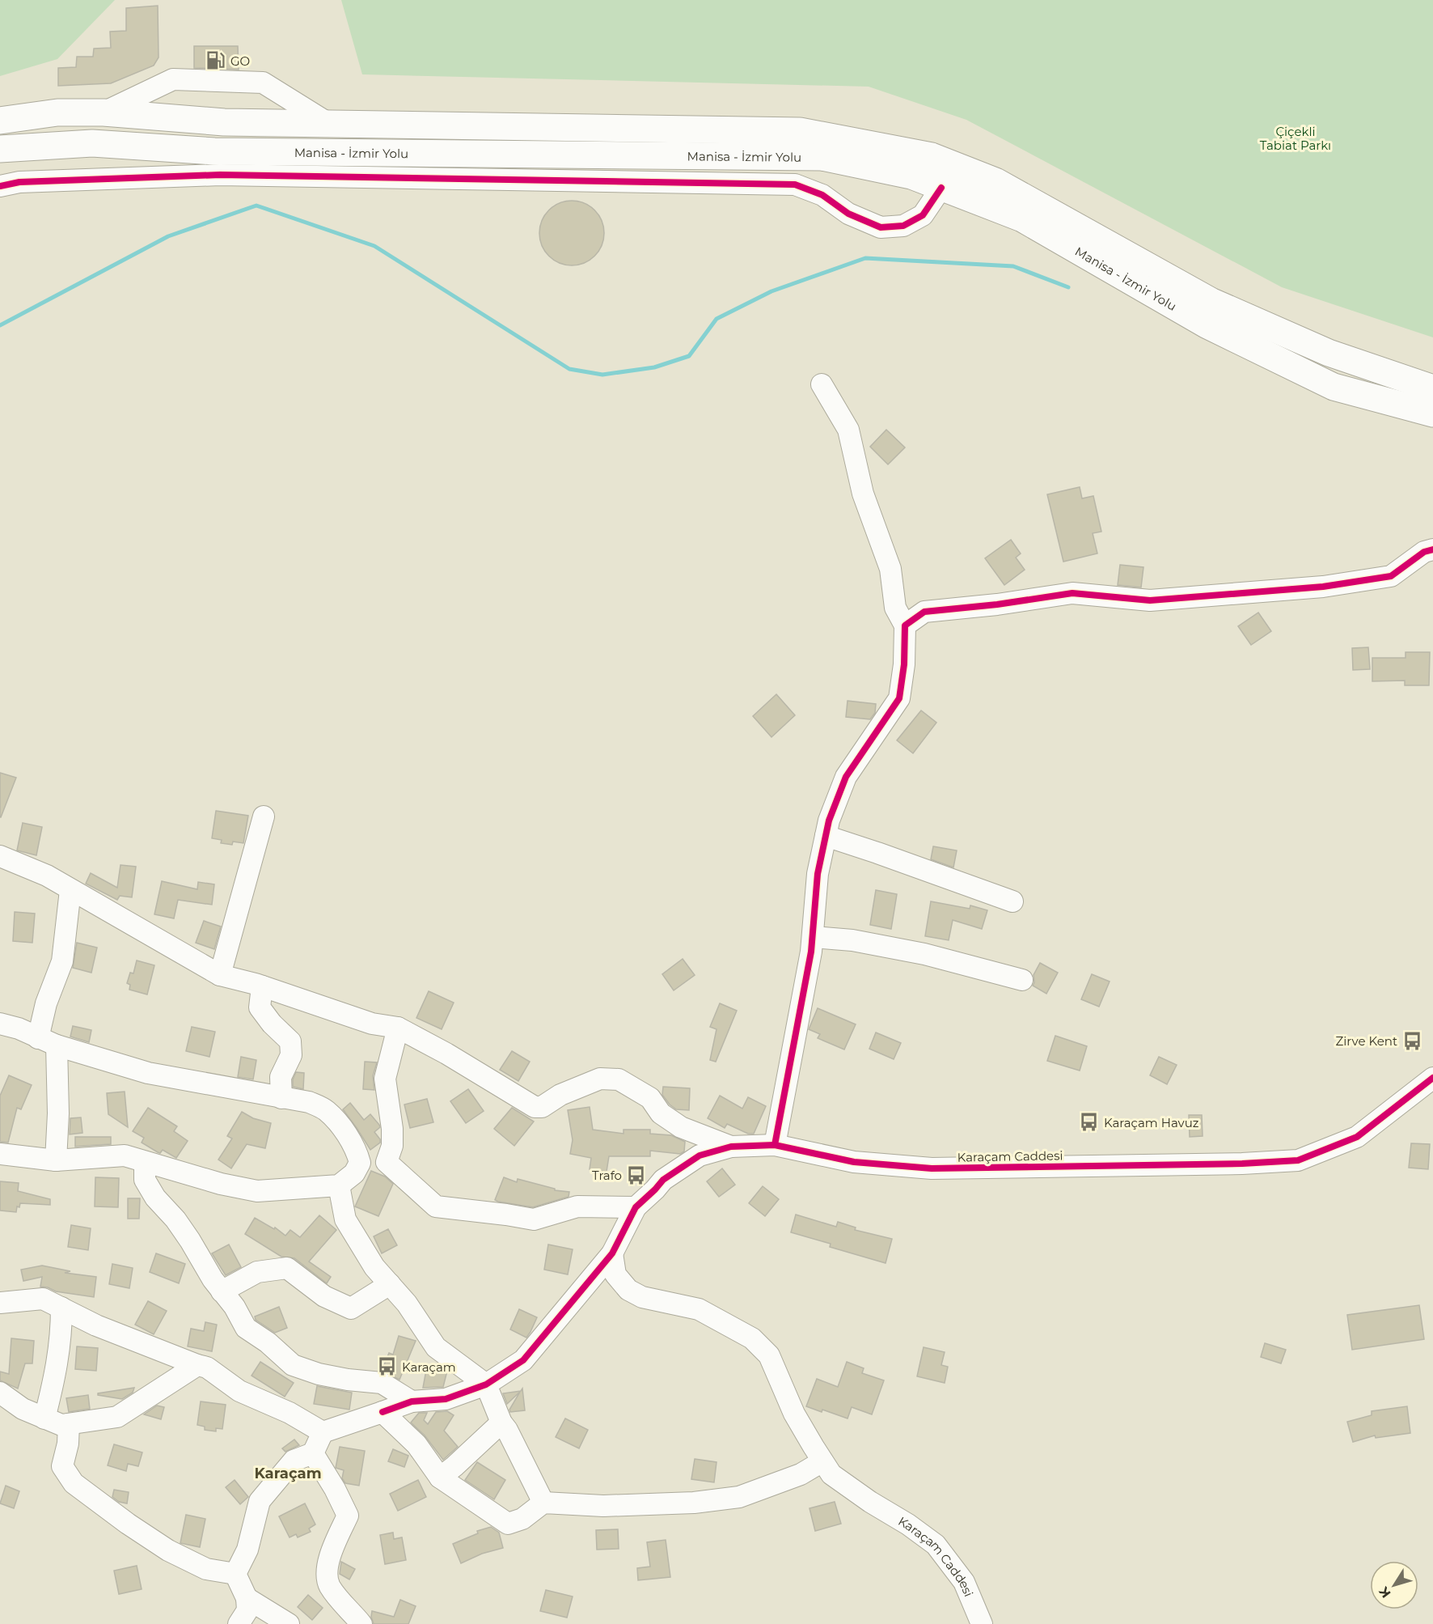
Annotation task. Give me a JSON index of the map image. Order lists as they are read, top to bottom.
{
  "streets": {
    "highway": ["Manisa - İzmir Yolu"],
    "street": ["Karaçam Caddesi"]
  },
  "districts": ["Karaçam"],
  "parks": ["Çiçekli Tabiat Parkı"],
  "places": {
    "fuel station": ["GO"],
    "bus stop": [
      "Zirve Kent",
      "Karaçam Havuz",
      "Trafo",
      "Karaçam"
    ]
  },
  "north": "bottom left"
}
